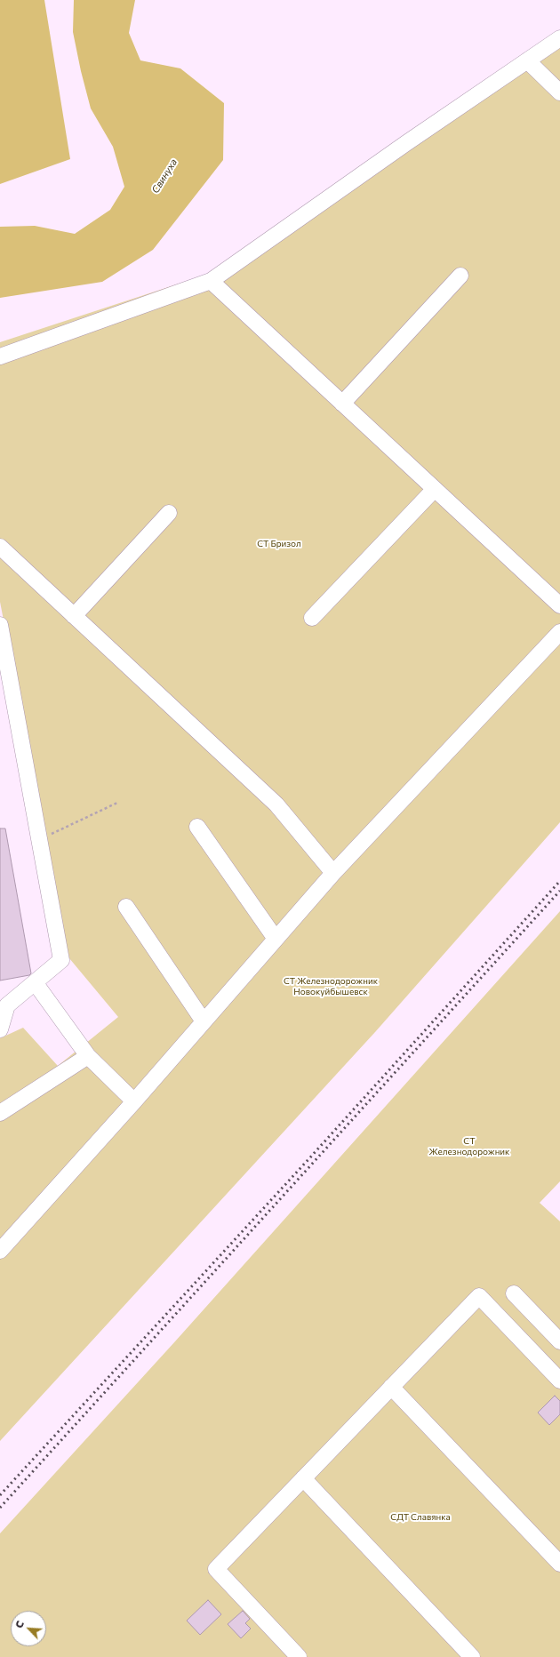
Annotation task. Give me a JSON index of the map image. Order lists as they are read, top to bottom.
{
  "water": ["Свинуха"],
  "parks": [
    "СТ Бризол",
    "СТ Железнодорожник Новокуйбышевск",
    "СТ Железнодорожник",
    "СДТ Славянка"
  ],
  "north": "top left"
}
